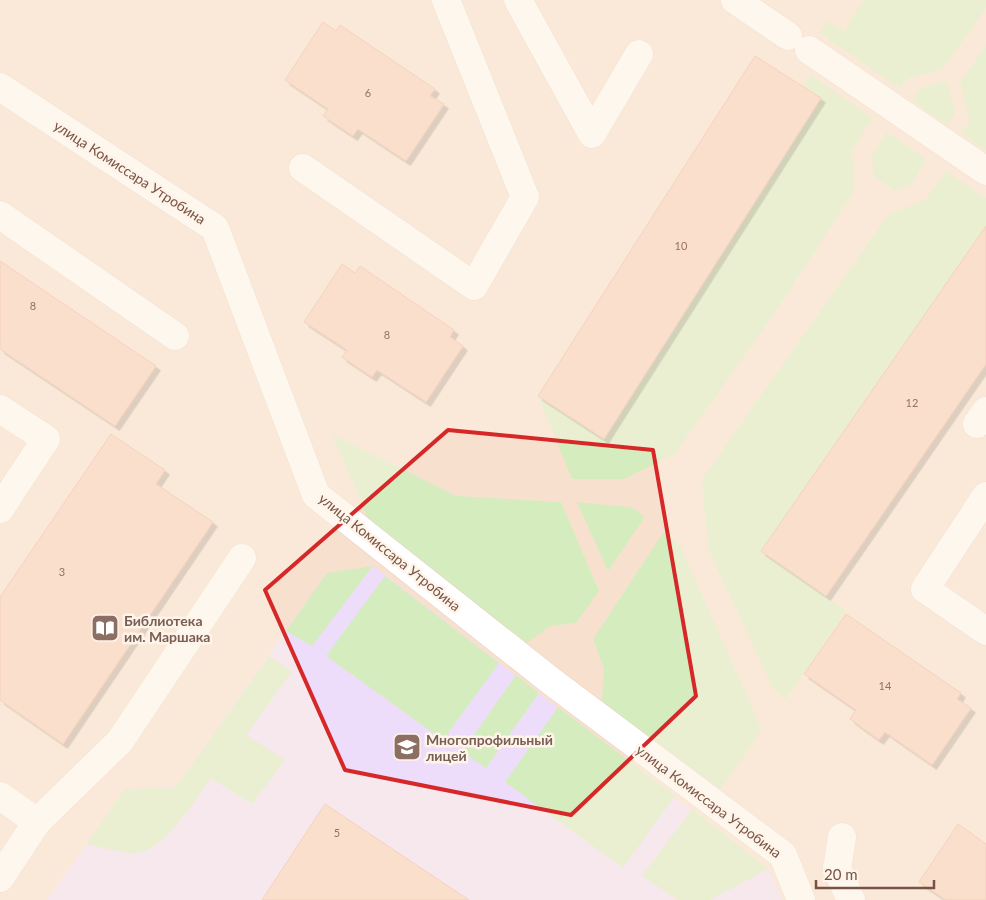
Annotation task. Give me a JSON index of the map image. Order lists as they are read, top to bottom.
{
  "streets": {
    "street": ["улица Комиссара Утробина"]
  },
  "places": {
    "library": ["Библиотека им. Маршака"],
    "school or university": ["Многопрофильный лицей"]
  },
  "house_numbers": [
    "6",
    "10",
    "8",
    "8",
    "12",
    "3",
    "14",
    "5"
  ],
  "scale_bar": "20 m"
}
